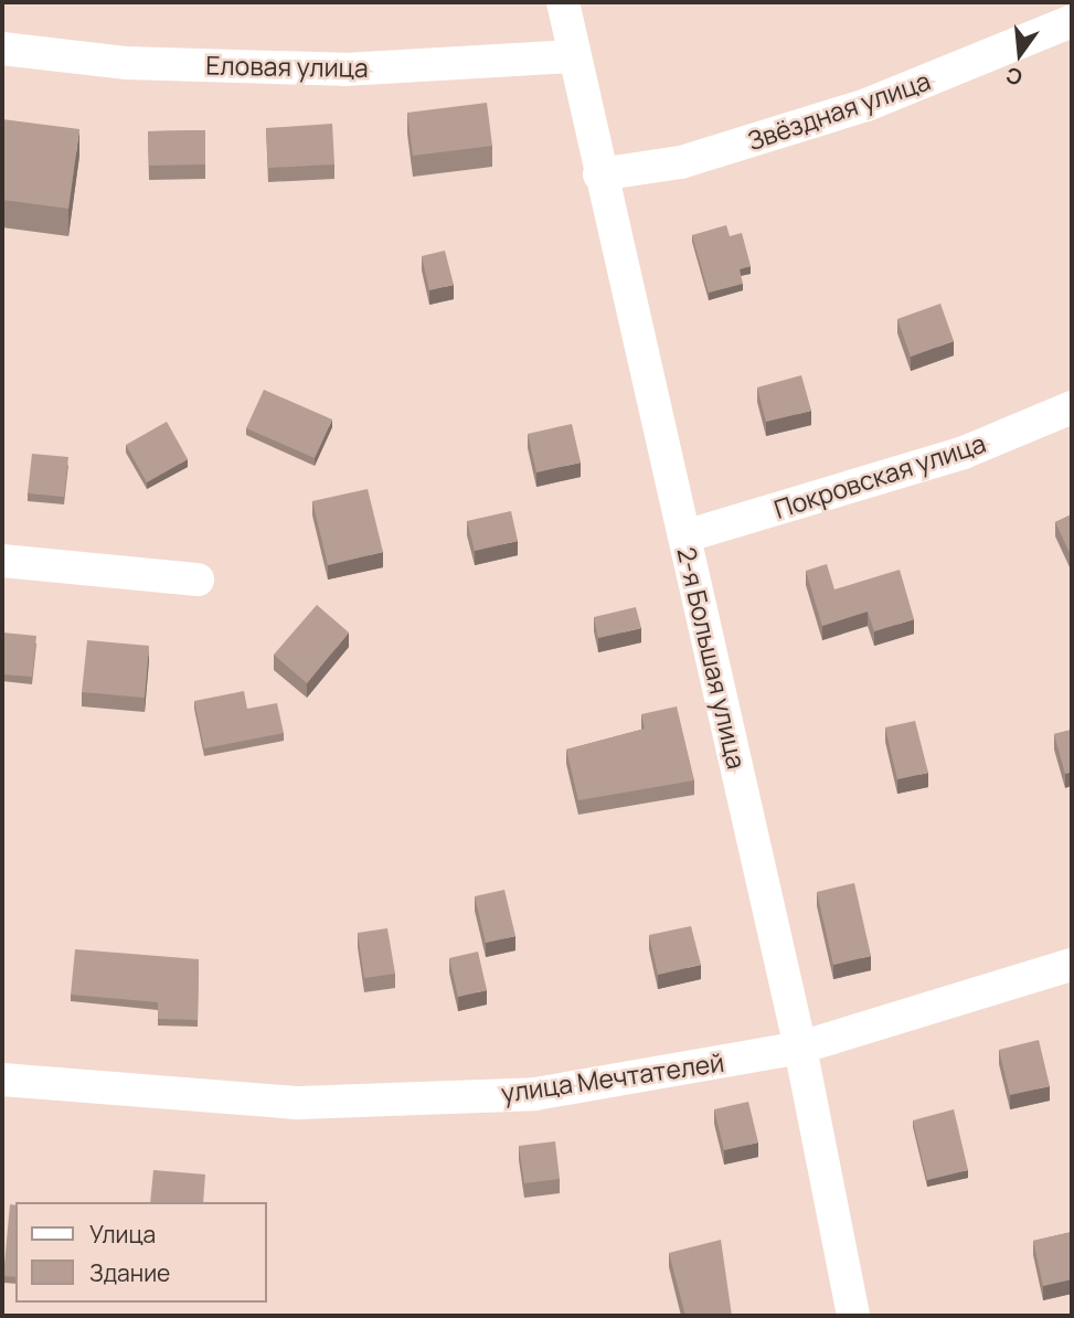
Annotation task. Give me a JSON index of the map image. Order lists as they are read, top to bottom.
{
  "streets": {
    "street": [
      "Еловая улица",
      "Звёздная улица",
      "Покровская улица",
      "2-я Большая улица",
      "улица Мечтателей"
    ]
  },
  "crossings": [
    ["Еловая улица", "2-я Большая улица"],
    ["Звёздная улица", "2-я Большая улица"],
    ["Покровская улица", "2-я Большая улица"],
    ["2-я Большая улица", "улица Мечтателей"]
  ],
  "legend": ["Улица", "Здание"],
  "north": "bottom"
}
